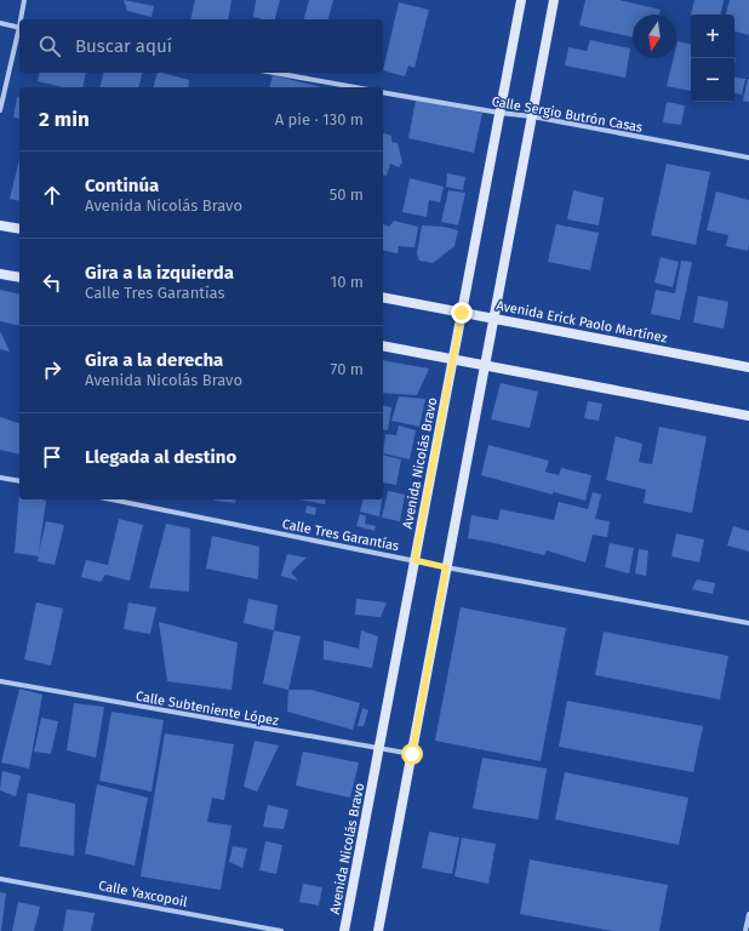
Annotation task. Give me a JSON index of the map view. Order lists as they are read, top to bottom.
{
  "streets": {
    "main road": ["Avenida Erick Paolo Martínez", "Avenida Nicolás Bravo"],
    "street": [
      "Calle Sergio Butrón Casas",
      "Calle Tres Garantías",
      "Calle Subteniente López",
      "Calle Yaxcopoil"
    ]
  },
  "crossings": [
    ["Calle Sergio Butrón Casas", "Avenida Nicolás Bravo"],
    ["Avenida Erick Paolo Martínez", "Avenida Nicolás Bravo"],
    ["Avenida Nicolás Bravo", "Calle Tres Garantías"],
    ["Avenida Nicolás Bravo", "Calle Subteniente López"]
  ],
  "north": "bottom",
  "page": {
    "map_buttons": ["+", "−"],
    "search": "Buscar aquí",
    "heading": ["2 min", "A pie · 130 m"],
    "list": [
      ["Continúa", "Avenida Nicolás Bravo", "50 m"],
      ["Gira a la izquierda", "Calle Tres Garantías", "10 m"],
      ["Gira a la derecha", "Avenida Nicolás Bravo", "70 m"],
      "Llegada al destino"
    ]
  }
}
